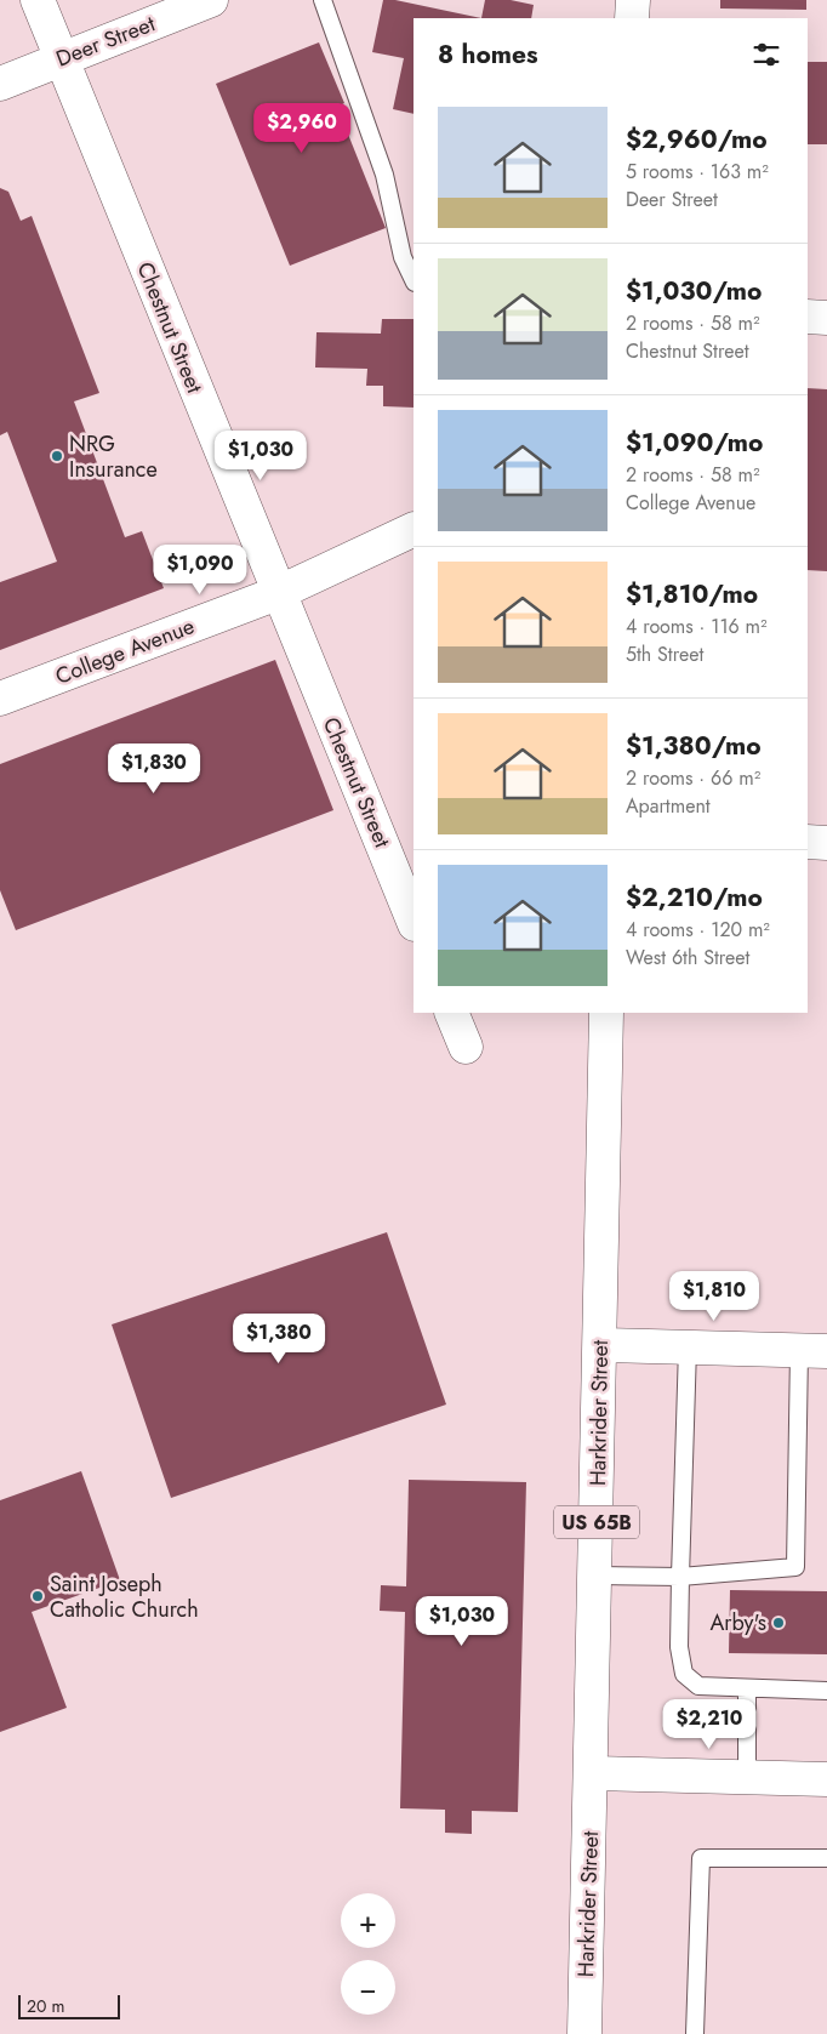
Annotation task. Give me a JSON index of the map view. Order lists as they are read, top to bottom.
{
  "streets": {
    "street": [
      "Deer Street",
      "Chestnut Street",
      "College Avenue",
      "Harkrider Street",
      "US 65B"
    ]
  },
  "crossings": [
    ["Deer Street", "Chestnut Street"],
    ["Chestnut Street", "College Avenue"]
  ],
  "places": ["NRG Insurance", "Saint Joseph Catholic Church", "Arby's"],
  "scale_bar": "20 m",
  "page": {
    "heading": "8 homes",
    "list": [
      {
        "name": "$2,960/mo",
        "note": "5 rooms · 163 m² · Deer Street"
      },
      {
        "name": "$1,030/mo",
        "note": "2 rooms · 58 m² · Chestnut Street"
      },
      {
        "name": "$1,090/mo",
        "note": "2 rooms · 58 m² · College Avenue"
      },
      {
        "name": "$1,810/mo",
        "note": "4 rooms · 116 m² · 5th Street"
      },
      {
        "name": "$1,380/mo",
        "note": "2 rooms · 66 m² · Apartment"
      },
      {
        "name": "$2,210/mo",
        "note": "4 rooms · 120 m² · West 6th Street"
      }
    ],
    "price": [
      "$2,960",
      "$1,030",
      "$1,090",
      "$1,830",
      "$1,810",
      "$1,380",
      "$1,030",
      "$2,210"
    ],
    "map_buttons": ["+", "−"],
    "scale": "20 m"
  }
}
